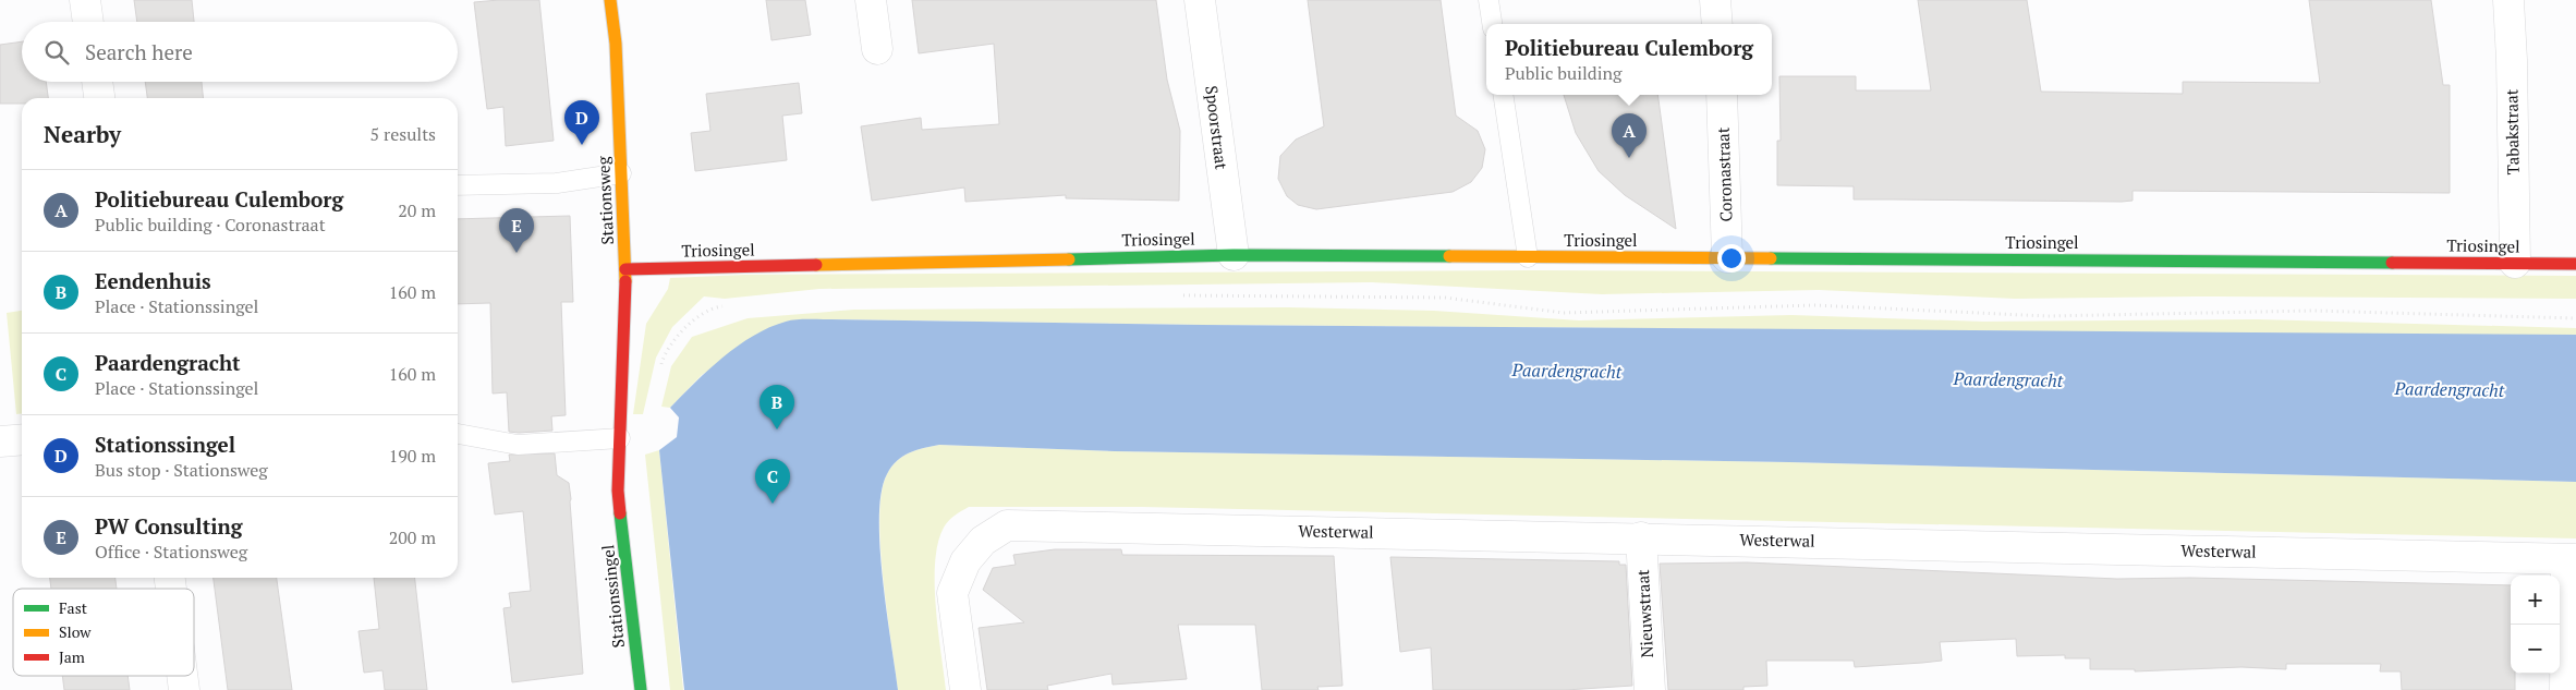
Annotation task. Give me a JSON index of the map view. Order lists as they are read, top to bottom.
{
  "streets": {
    "street": [
      "Spoorstraat",
      "Tabakstraat",
      "Coronastraat",
      "Stationsweg",
      "Triosingel",
      "Westerwal",
      "Stationssingel",
      "Nieuwstraat"
    ]
  },
  "crossings": [
    ["Spoorstraat", "Triosingel"],
    ["Tabakstraat", "Triosingel"],
    ["Coronastraat", "Triosingel"],
    ["Stationsweg", "Triosingel"],
    ["Stationsweg", "Stationssingel"],
    ["Triosingel", "Stationssingel"],
    ["Westerwal", "Nieuwstraat"]
  ],
  "water": ["Paardengracht"],
  "legend": ["Fast", "Slow", "Jam"],
  "page": {
    "search": "Search here",
    "popup": ["Politiebureau Culemborg", "Public building"],
    "heading": ["Nearby", "5 results"],
    "pins": [
      "D",
      "A",
      "E",
      "B",
      "C"
    ],
    "list": [
      {
        "mark": "A",
        "name": "Politiebureau Culemborg",
        "note": "Public building · Coronastraat",
        "value": "20 m"
      },
      {
        "mark": "B",
        "name": "Eendenhuis",
        "note": "Place · Stationssingel",
        "value": "160 m"
      },
      {
        "mark": "C",
        "name": "Paardengracht",
        "note": "Place · Stationssingel",
        "value": "160 m"
      },
      {
        "mark": "D",
        "name": "Stationssingel",
        "note": "Bus stop · Stationsweg",
        "value": "190 m"
      },
      {
        "mark": "E",
        "name": "PW Consulting",
        "note": "Office · Stationsweg",
        "value": "200 m"
      }
    ],
    "map_buttons": ["+", "−"]
  }
}
